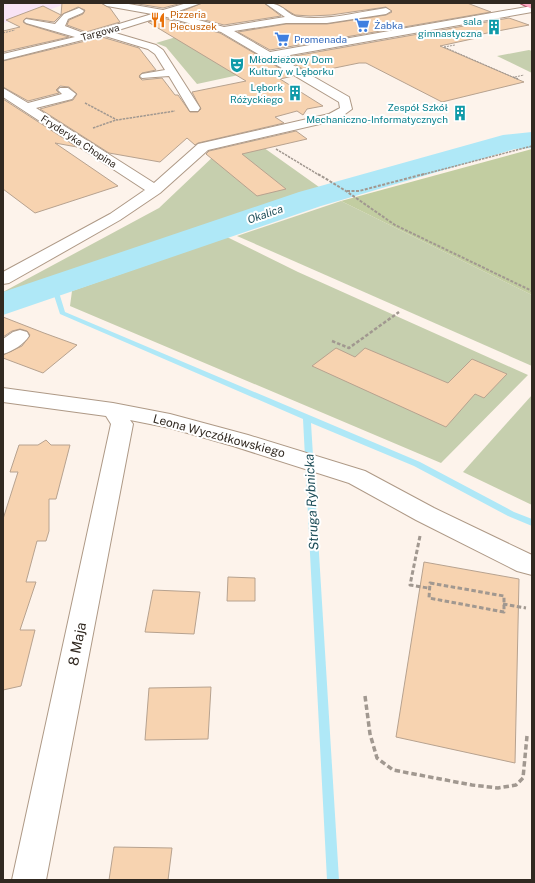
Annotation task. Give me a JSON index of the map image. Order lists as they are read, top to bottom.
{
  "streets": {
    "street": [
      "Targowa",
      "Fryderyka Chopina",
      "Leona Wyczółkowskiego",
      "8 Maja"
    ]
  },
  "crossings": [
    ["Leona Wyczółkowskiego", "8 Maja"]
  ],
  "water": ["Okalica", "Struga Rybnicka"],
  "places": {
    "restaurant": ["Pizzeria Piecuszek"],
    "supermarket": ["Żabka", "Promenada"],
    "building": ["sala gimnastyczna", "Lębork Różyckiego", "Zespół Szkół Mechaniczno-Informatycznych"],
    "theatre": ["Młodzieżowy Dom Kultury w Lęborku"]
  }
}
